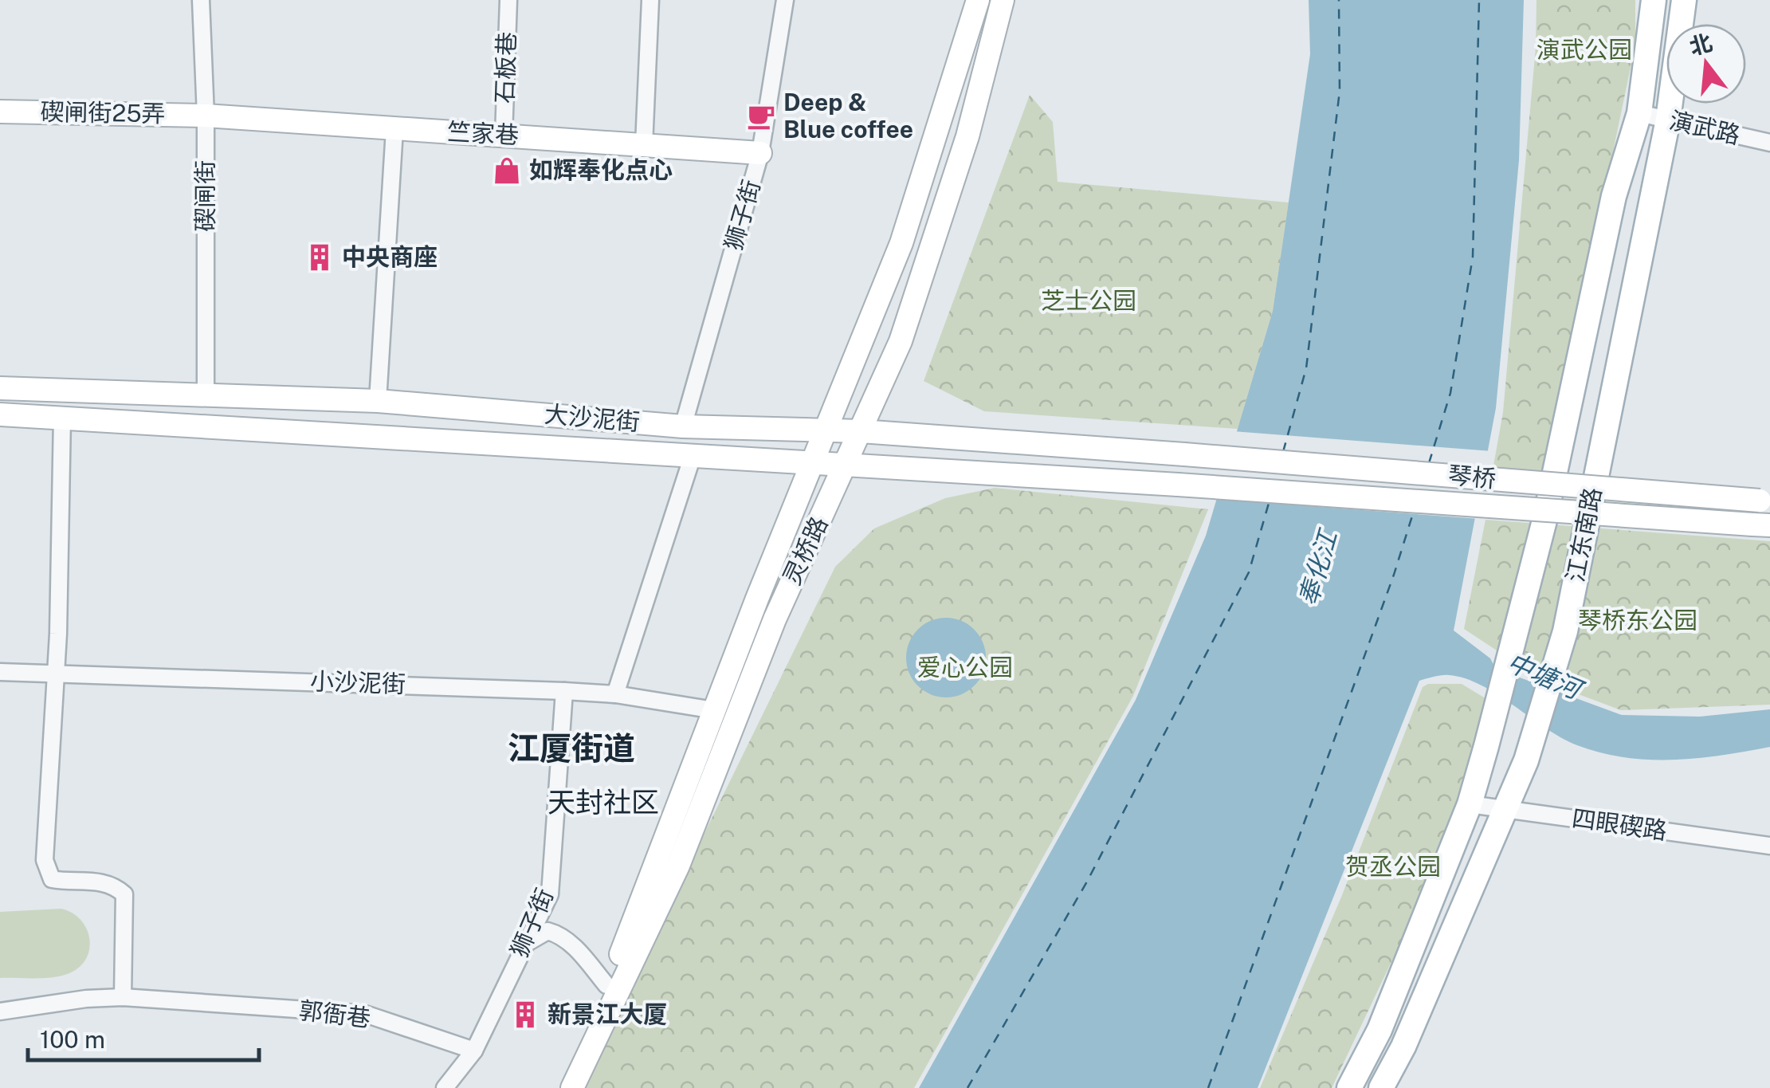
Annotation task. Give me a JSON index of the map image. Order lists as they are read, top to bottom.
{
  "streets": {
    "main road": [
      "碶闸街25弄",
      "竺家巷",
      "大沙泥街",
      "琴桥",
      "江东南路",
      "灵桥路"
    ],
    "street": [
      "石板巷",
      "演武路",
      "碶闸街",
      "狮子街",
      "小沙泥街",
      "四眼碶路",
      "郭衙巷"
    ]
  },
  "crossings": [
    ["石板巷", "竺家巷"],
    ["碶闸街25弄", "竺家巷"],
    ["碶闸街25弄", "碶闸街"],
    ["演武路", "江东南路"],
    ["竺家巷", "碶闸街"],
    ["竺家巷", "狮子街"],
    ["碶闸街", "大沙泥街"],
    ["狮子街", "大沙泥街"],
    ["狮子街", "小沙泥街"],
    ["狮子街", "郭衙巷"],
    ["大沙泥街", "琴桥"],
    ["大沙泥街", "灵桥路"],
    ["江东南路", "四眼碶路"],
    ["灵桥路", "小沙泥街"]
  ],
  "districts": ["江厦街道", "天封社区"],
  "water": ["奉化江", "中塘河"],
  "parks": [
    "演武公园",
    "芝士公园",
    "琴桥东公园",
    "爱心公园",
    "贺丞公园"
  ],
  "places": {
    "cafe": ["Deep & Blue coffee"],
    "shop": ["如辉奉化点心"],
    "building": ["中央商座", "新景江大厦"]
  },
  "scale_bar": "100 m",
  "north": "top"
}
